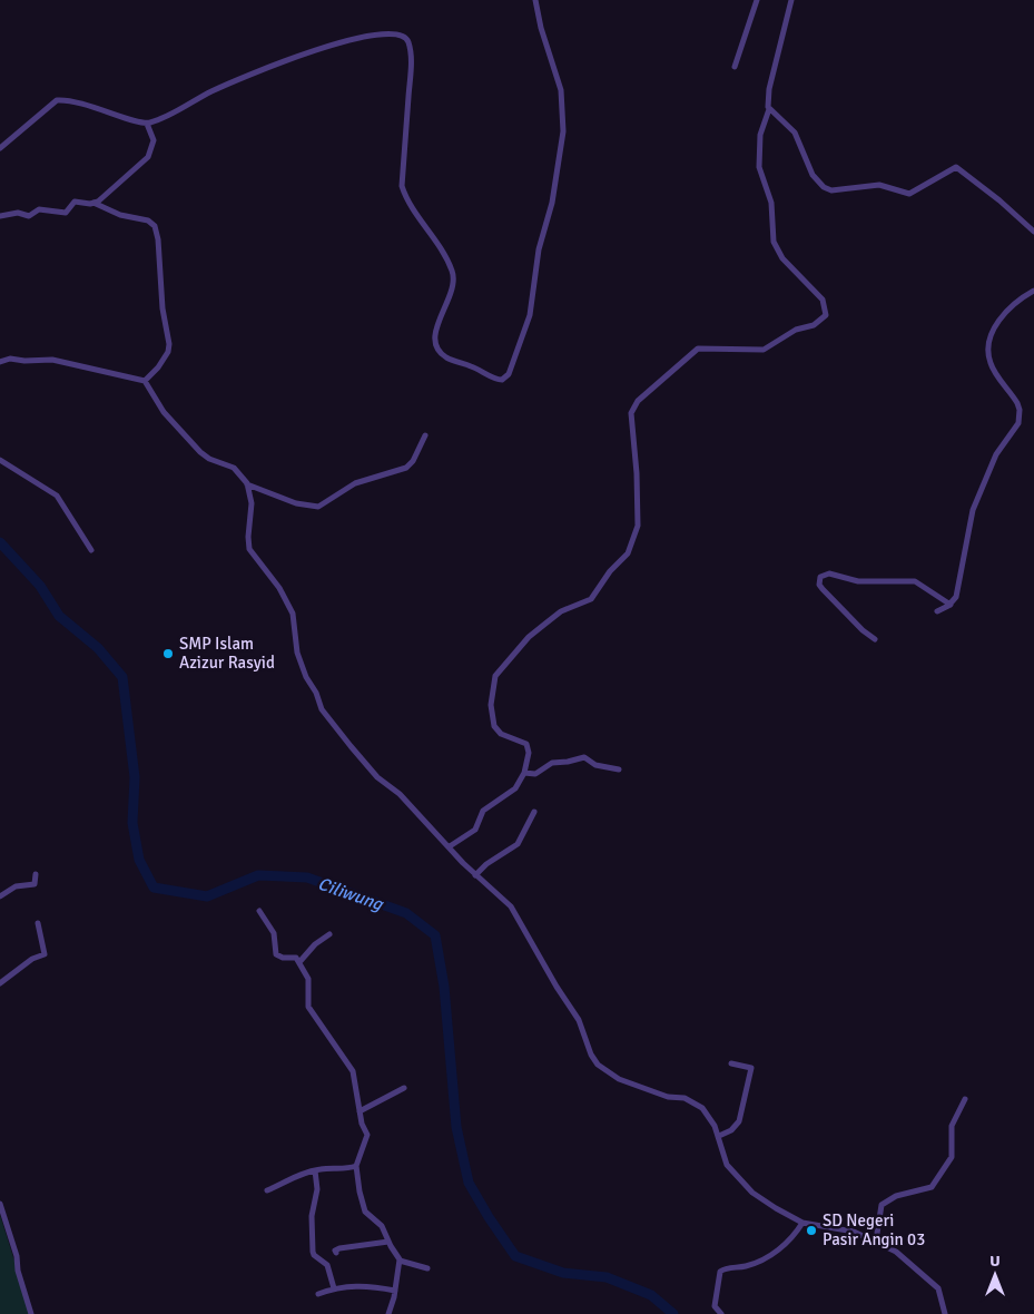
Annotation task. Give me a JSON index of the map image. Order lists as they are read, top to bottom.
{
  "water": ["Ciliwung"],
  "places": ["SMP Islam Azizur Rasyid", "SD Negeri Pasir Angin 03"],
  "north": "top"
}
